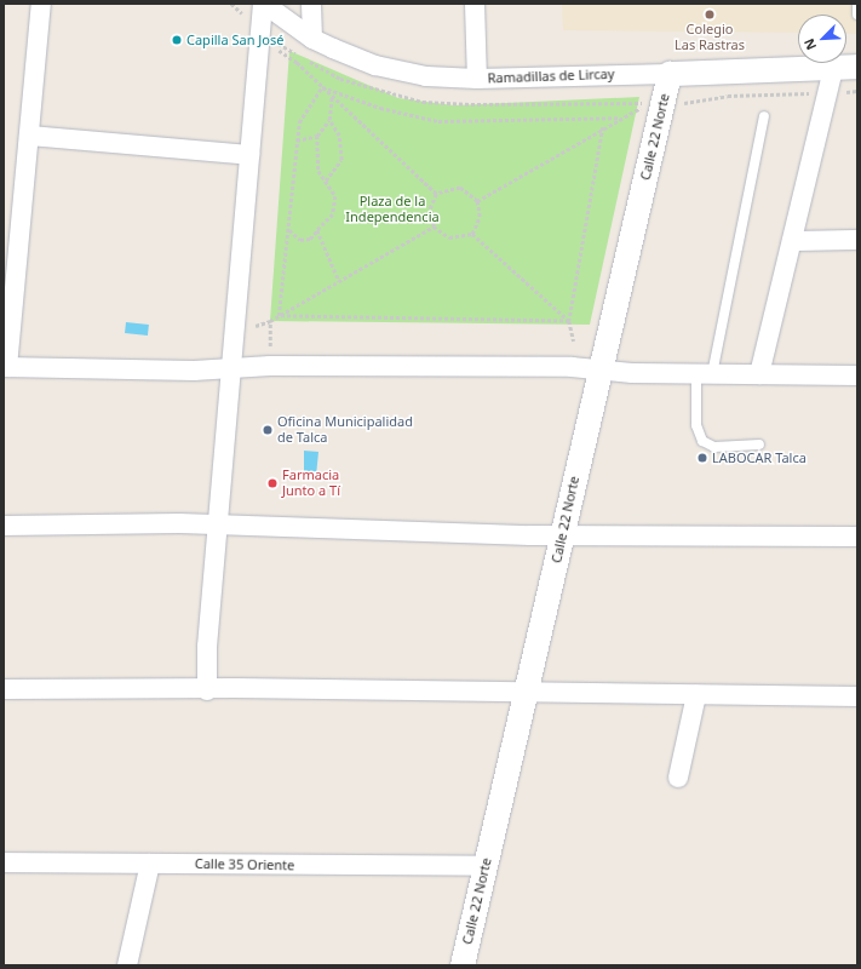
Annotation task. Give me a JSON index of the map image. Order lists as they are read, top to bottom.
{
  "streets": {
    "street": ["Ramadillas de Lircay", "Calle 22 Norte", "Calle 35 Oriente"]
  },
  "crossings": [
    ["Ramadillas de Lircay", "Calle 22 Norte"],
    ["Calle 22 Norte", "Calle 35 Oriente"]
  ],
  "parks": ["Plaza de la Independencia"],
  "places": [
    "Colegio Las Rastras",
    "Capilla San José",
    "Oficina Municipalidad de Talca",
    "LABOCAR Talca",
    "Farmacia Junto a Tí"
  ],
  "north": "bottom left"
}
